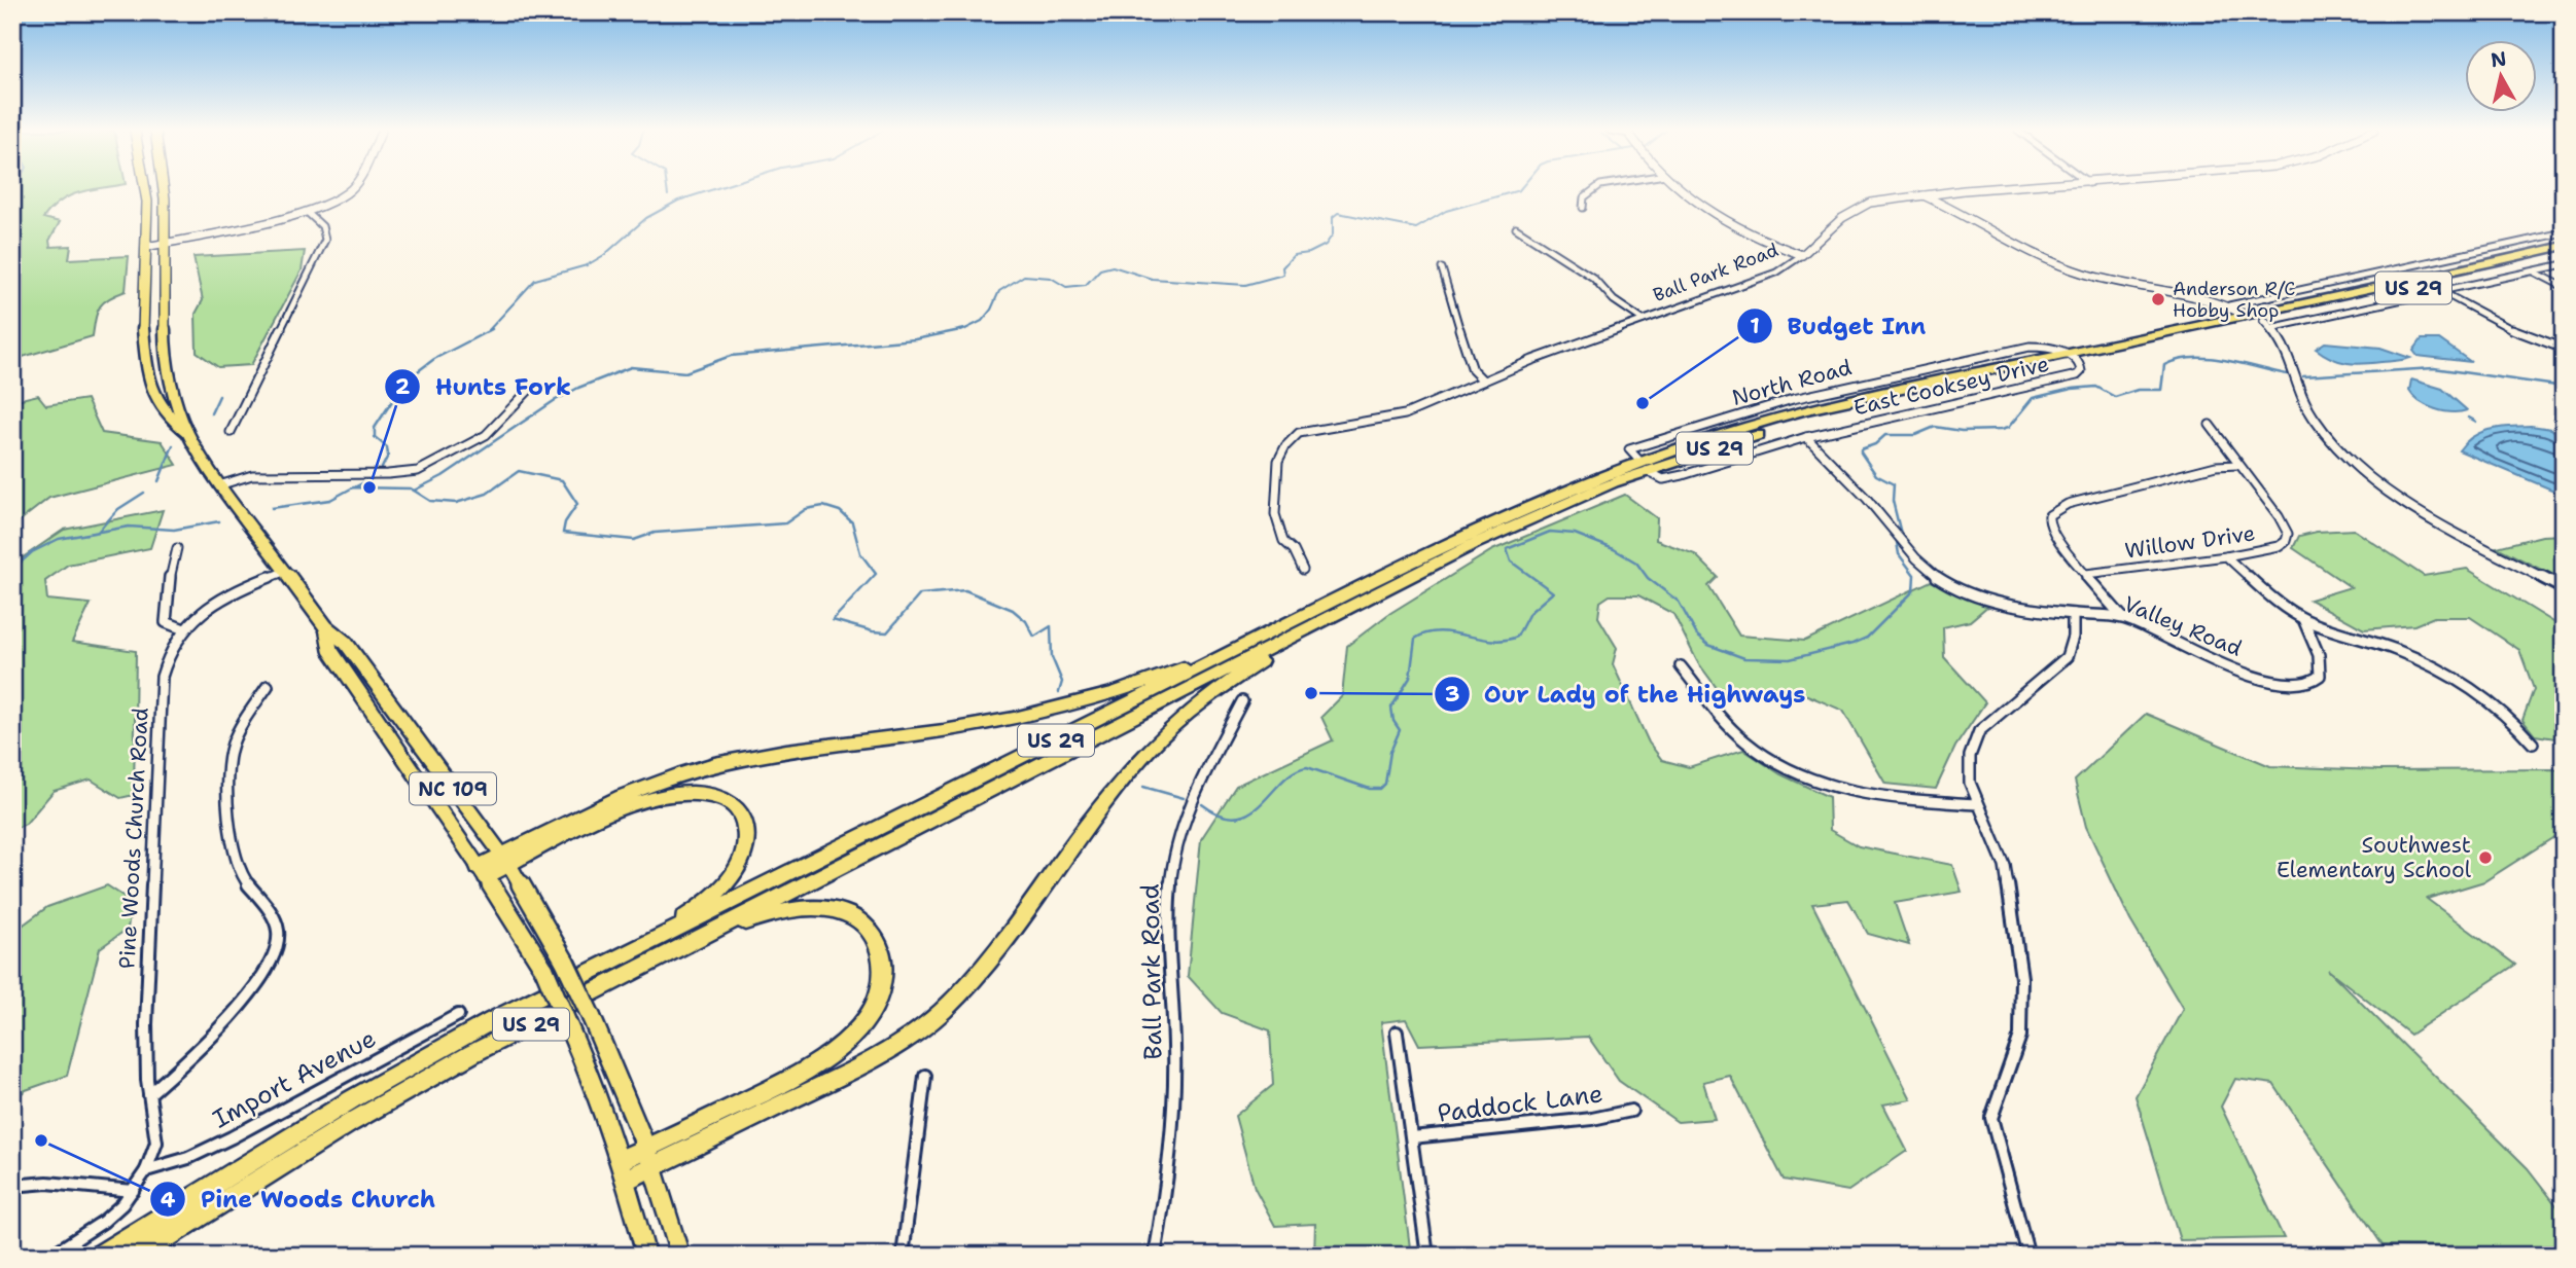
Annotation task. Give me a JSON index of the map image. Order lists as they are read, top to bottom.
{
  "streets": {
    "highway": ["US 29"],
    "main road": ["NC 109"],
    "street": [
      "Ball Park Road",
      "East Cooksey Drive",
      "Willow Drive",
      "Valley Road",
      "Pine Woods Church Road",
      "Import Avenue",
      "Paddock Lane"
    ]
  },
  "crossings": [
    ["US 29", "East Cooksey Drive"],
    ["East Cooksey Drive", "Valley Road"],
    ["NC 109", "Pine Woods Church Road"],
    ["Pine Woods Church Road", "Import Avenue"]
  ],
  "places": [
    "Anderson R/C Hobby Shop",
    "Budget Inn",
    "Hunts Fork",
    "Our Lady of the Highways",
    "Southwest Elementary School",
    "Pine Woods Church"
  ],
  "north": "top"
}
